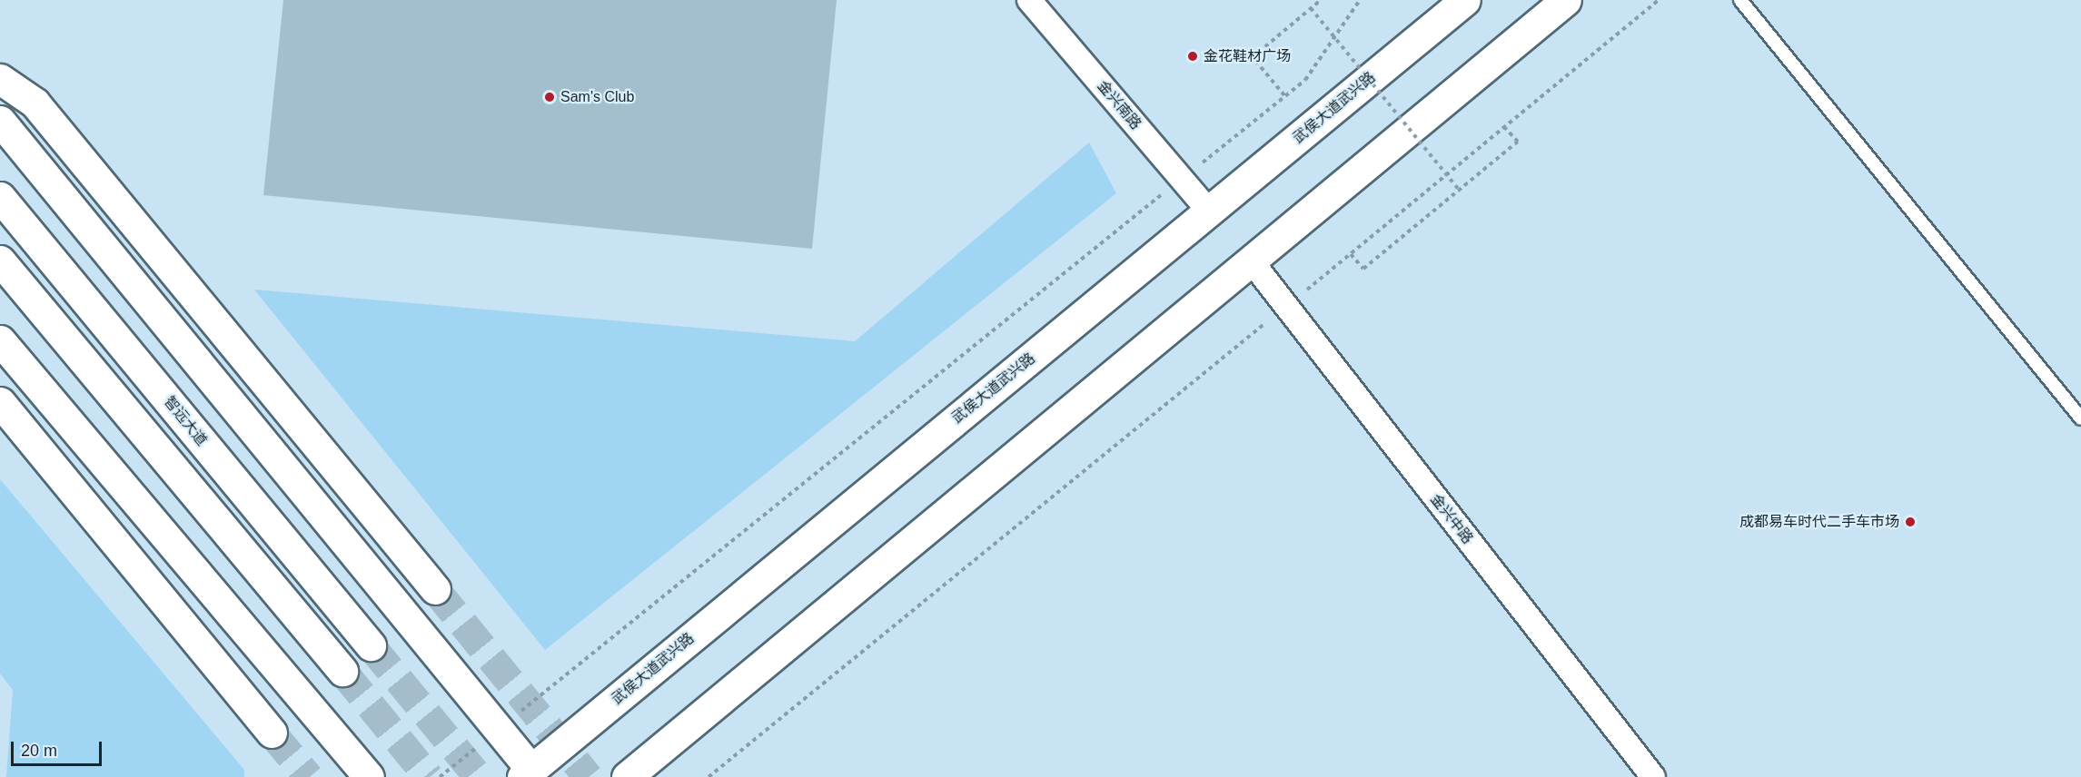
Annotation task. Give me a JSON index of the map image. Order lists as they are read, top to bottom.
{
  "streets": {
    "main road": ["武侯大道武兴路", "智远大道"],
    "street": ["金兴南路", "金兴中路"]
  },
  "crossings": [
    ["金兴南路", "武侯大道武兴路"]
  ],
  "places": ["金花鞋材广场", "Sam's Club", "成都易车时代二手车市场"],
  "scale_bar": "20 m"
}
